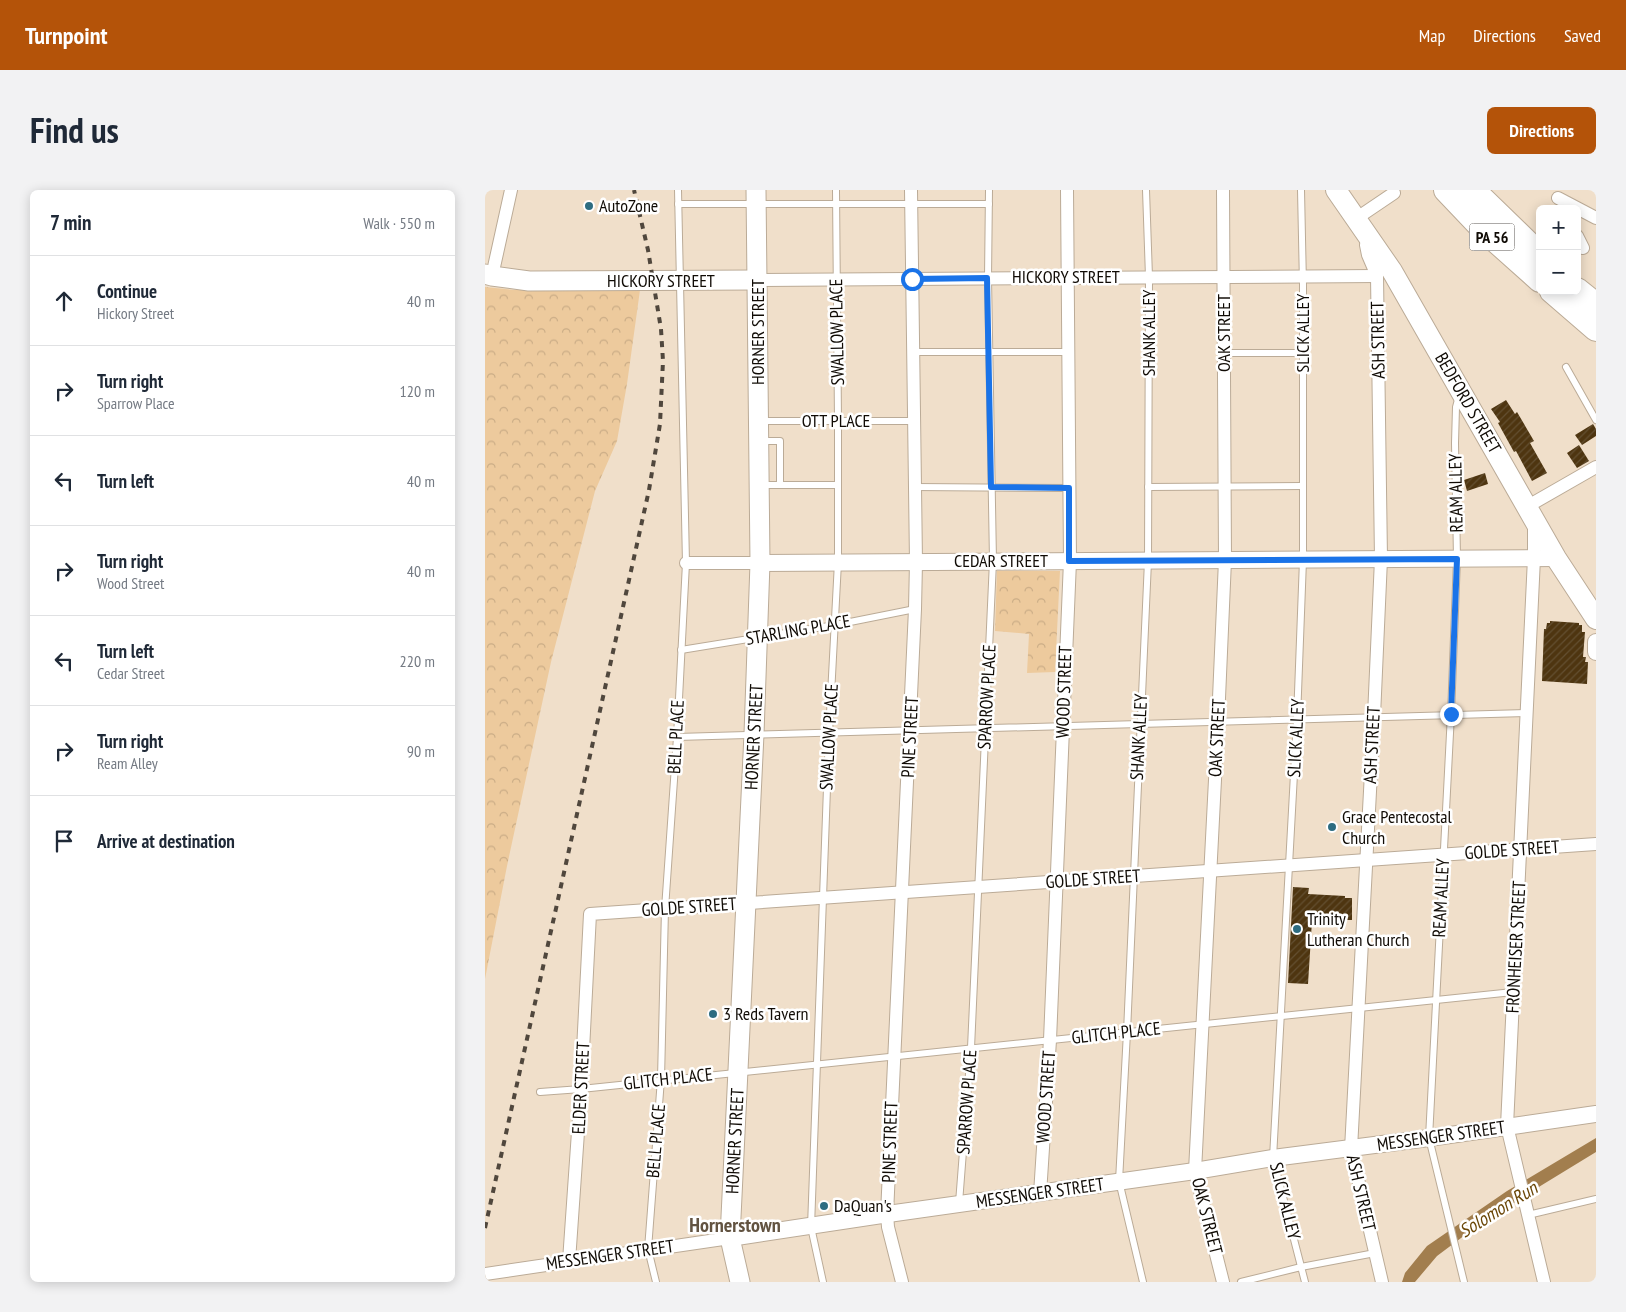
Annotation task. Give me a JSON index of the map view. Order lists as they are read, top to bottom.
{
  "streets": {
    "highway": ["PA 56"],
    "main road": ["HICKORY STREET", "HORNER STREET", "BEDFORD STREET"],
    "street": [
      "OAK STREET",
      "ASH STREET",
      "CEDAR STREET",
      "WOOD STREET",
      "PINE STREET",
      "GOLDE STREET",
      "FRONHEISER STREET",
      "ELDER STREET",
      "MESSENGER STREET"
    ],
    "lane": [
      "SWALLOW PLACE",
      "SHANK ALLEY",
      "SLICK ALLEY",
      "OTT PLACE",
      "REAM ALLEY",
      "STARLING PLACE",
      "SPARROW PLACE",
      "BELL PLACE",
      "GLITCH PLACE"
    ]
  },
  "crossings": [
    ["HICKORY STREET", "HORNER STREET"],
    ["HICKORY STREET", "SWALLOW PLACE"],
    ["HICKORY STREET", "SHANK ALLEY"],
    ["HICKORY STREET", "OAK STREET"],
    ["HICKORY STREET", "SLICK ALLEY"],
    ["HICKORY STREET", "ASH STREET"],
    ["HICKORY STREET", "WOOD STREET"],
    ["HICKORY STREET", "SPARROW PLACE"],
    ["HICKORY STREET", "BELL PLACE"],
    ["HICKORY STREET", "PINE STREET"],
    ["HORNER STREET", "OTT PLACE"],
    ["HORNER STREET", "CEDAR STREET"],
    ["HORNER STREET", "STARLING PLACE"],
    ["HORNER STREET", "GOLDE STREET"],
    ["HORNER STREET", "GLITCH PLACE"],
    ["HORNER STREET", "MESSENGER STREET"],
    ["SWALLOW PLACE", "OTT PLACE"],
    ["SWALLOW PLACE", "CEDAR STREET"],
    ["SWALLOW PLACE", "STARLING PLACE"],
    ["SWALLOW PLACE", "GOLDE STREET"],
    ["SWALLOW PLACE", "GLITCH PLACE"],
    ["SWALLOW PLACE", "MESSENGER STREET"],
    ["SHANK ALLEY", "CEDAR STREET"],
    ["SHANK ALLEY", "GOLDE STREET"],
    ["SHANK ALLEY", "GLITCH PLACE"],
    ["SHANK ALLEY", "MESSENGER STREET"],
    ["OAK STREET", "CEDAR STREET"],
    ["OAK STREET", "GOLDE STREET"],
    ["OAK STREET", "GLITCH PLACE"],
    ["OAK STREET", "MESSENGER STREET"],
    ["SLICK ALLEY", "CEDAR STREET"],
    ["SLICK ALLEY", "GOLDE STREET"],
    ["SLICK ALLEY", "GLITCH PLACE"],
    ["SLICK ALLEY", "MESSENGER STREET"],
    ["ASH STREET", "BEDFORD STREET"],
    ["ASH STREET", "CEDAR STREET"],
    ["ASH STREET", "GOLDE STREET"],
    ["ASH STREET", "GLITCH PLACE"],
    ["ASH STREET", "MESSENGER STREET"],
    ["BEDFORD STREET", "REAM ALLEY"],
    ["BEDFORD STREET", "CEDAR STREET"],
    ["BEDFORD STREET", "FRONHEISER STREET"],
    ["OTT PLACE", "PINE STREET"],
    ["REAM ALLEY", "CEDAR STREET"],
    ["REAM ALLEY", "GOLDE STREET"],
    ["REAM ALLEY", "GLITCH PLACE"],
    ["REAM ALLEY", "MESSENGER STREET"],
    ["CEDAR STREET", "WOOD STREET"],
    ["CEDAR STREET", "SPARROW PLACE"],
    ["CEDAR STREET", "BELL PLACE"],
    ["CEDAR STREET", "PINE STREET"],
    ["CEDAR STREET", "FRONHEISER STREET"],
    ["STARLING PLACE", "BELL PLACE"],
    ["STARLING PLACE", "PINE STREET"],
    ["WOOD STREET", "GOLDE STREET"],
    ["WOOD STREET", "GLITCH PLACE"],
    ["WOOD STREET", "MESSENGER STREET"],
    ["SPARROW PLACE", "GOLDE STREET"],
    ["SPARROW PLACE", "GLITCH PLACE"],
    ["SPARROW PLACE", "MESSENGER STREET"],
    ["BELL PLACE", "GOLDE STREET"],
    ["BELL PLACE", "GLITCH PLACE"],
    ["BELL PLACE", "MESSENGER STREET"],
    ["PINE STREET", "GOLDE STREET"],
    ["PINE STREET", "GLITCH PLACE"],
    ["PINE STREET", "MESSENGER STREET"],
    ["GOLDE STREET", "FRONHEISER STREET"],
    ["GOLDE STREET", "ELDER STREET"],
    ["FRONHEISER STREET", "GLITCH PLACE"],
    ["FRONHEISER STREET", "MESSENGER STREET"],
    ["GLITCH PLACE", "ELDER STREET"],
    ["ELDER STREET", "MESSENGER STREET"]
  ],
  "districts": ["Hornerstown"],
  "water": ["Solomon Run"],
  "places": [
    "AutoZone",
    "Grace Pentecostal Church",
    "Trinity Lutheran Church",
    "3 Reds Tavern",
    "DaQuan's"
  ],
  "page": {
    "header": "Turnpoint",
    "nav": ["Map", "Directions", "Saved"],
    "title": "Find us",
    "buttons": "Directions",
    "heading": ["7 min", "Walk · 550 m"],
    "map_buttons": ["+", "−"],
    "list": [
      ["Continue", "Hickory Street", "40 m"],
      ["Turn right", "Sparrow Place", "120 m"],
      ["Turn left", "40 m"],
      ["Turn right", "Wood Street", "40 m"],
      ["Turn left", "Cedar Street", "220 m"],
      ["Turn right", "Ream Alley", "90 m"],
      "Arrive at destination"
    ]
  }
}
